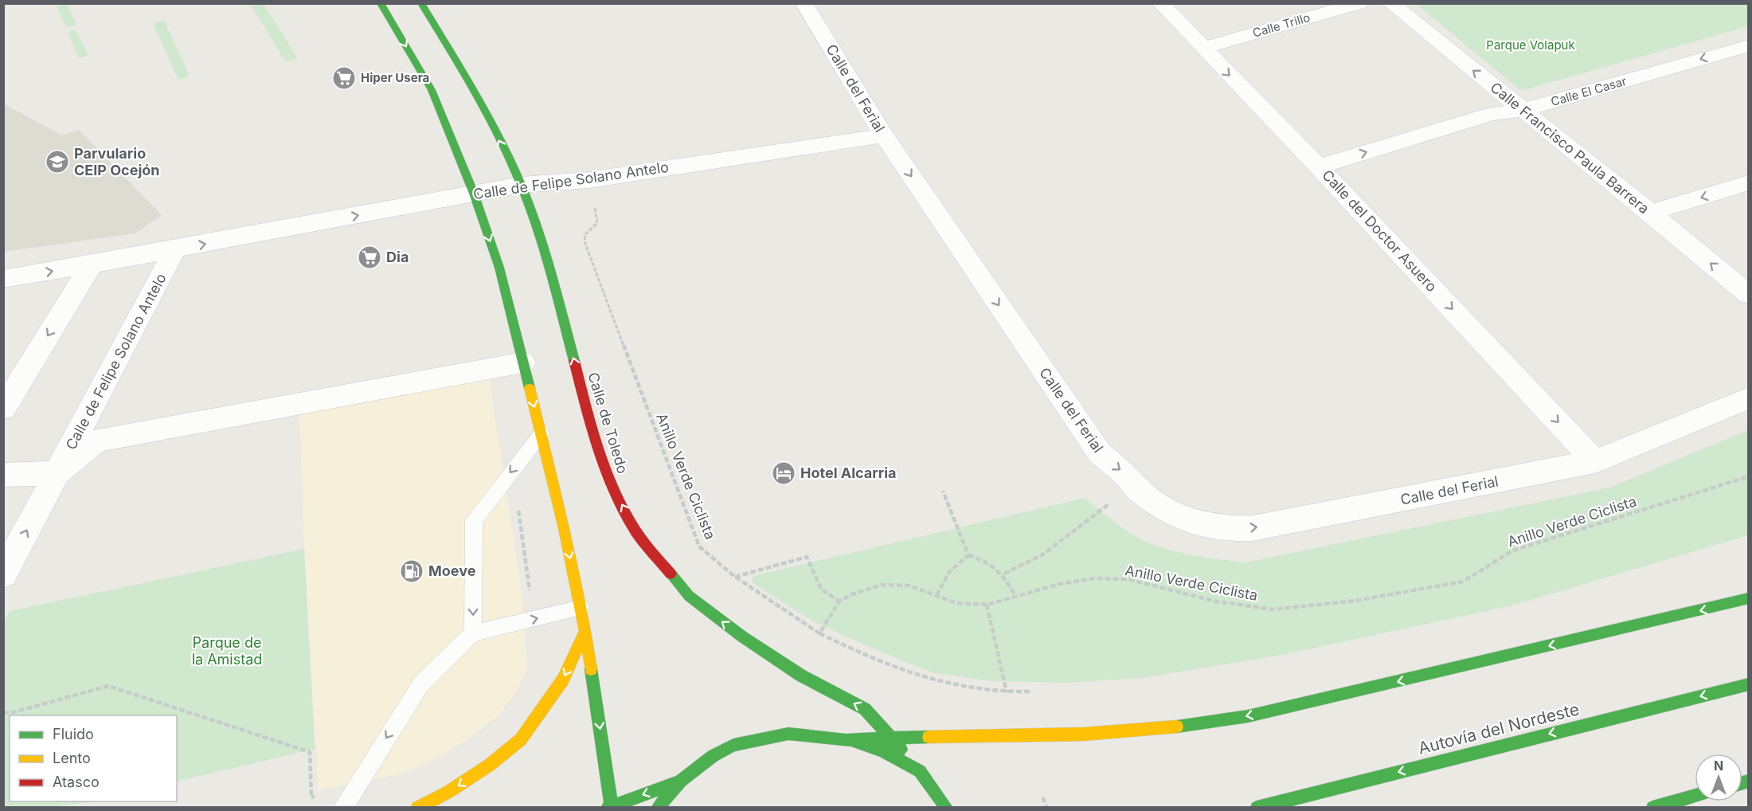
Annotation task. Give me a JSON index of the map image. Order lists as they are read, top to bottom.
{
  "streets": {
    "main road": ["Calle de Toledo", "Autovía del Nordeste"],
    "street": [
      "Calle Trillo",
      "Calle del Ferial",
      "Calle El Casar",
      "Calle Francisco Paula Barrera",
      "Calle de Felipe Solano Antelo",
      "Calle del Doctor Asuero"
    ],
    "path": ["Anillo Verde Ciclista"]
  },
  "crossings": [
    ["Calle Trillo", "Calle del Doctor Asuero"],
    ["Calle del Ferial", "Calle de Felipe Solano Antelo"],
    ["Calle del Ferial", "Calle del Doctor Asuero"],
    ["Calle El Casar", "Calle Francisco Paula Barrera"],
    ["Calle El Casar", "Calle del Doctor Asuero"],
    ["Calle de Felipe Solano Antelo", "Calle de Toledo"]
  ],
  "one_way": ["Calle del Ferial", "Calle Francisco Paula Barrera", "Calle del Doctor Asuero"],
  "parks": ["Parque Volapuk", "Parque de la Amistad"],
  "places": {
    "supermarket": ["Hiper Usera", "Dia"],
    "school or university": ["Parvulario CEIP Ocejón"],
    "hotel": ["Hotel Alcarria"],
    "fuel station": ["Moeve"]
  },
  "legend": ["Fluido", "Lento", "Atasco"],
  "north": "top"
}
